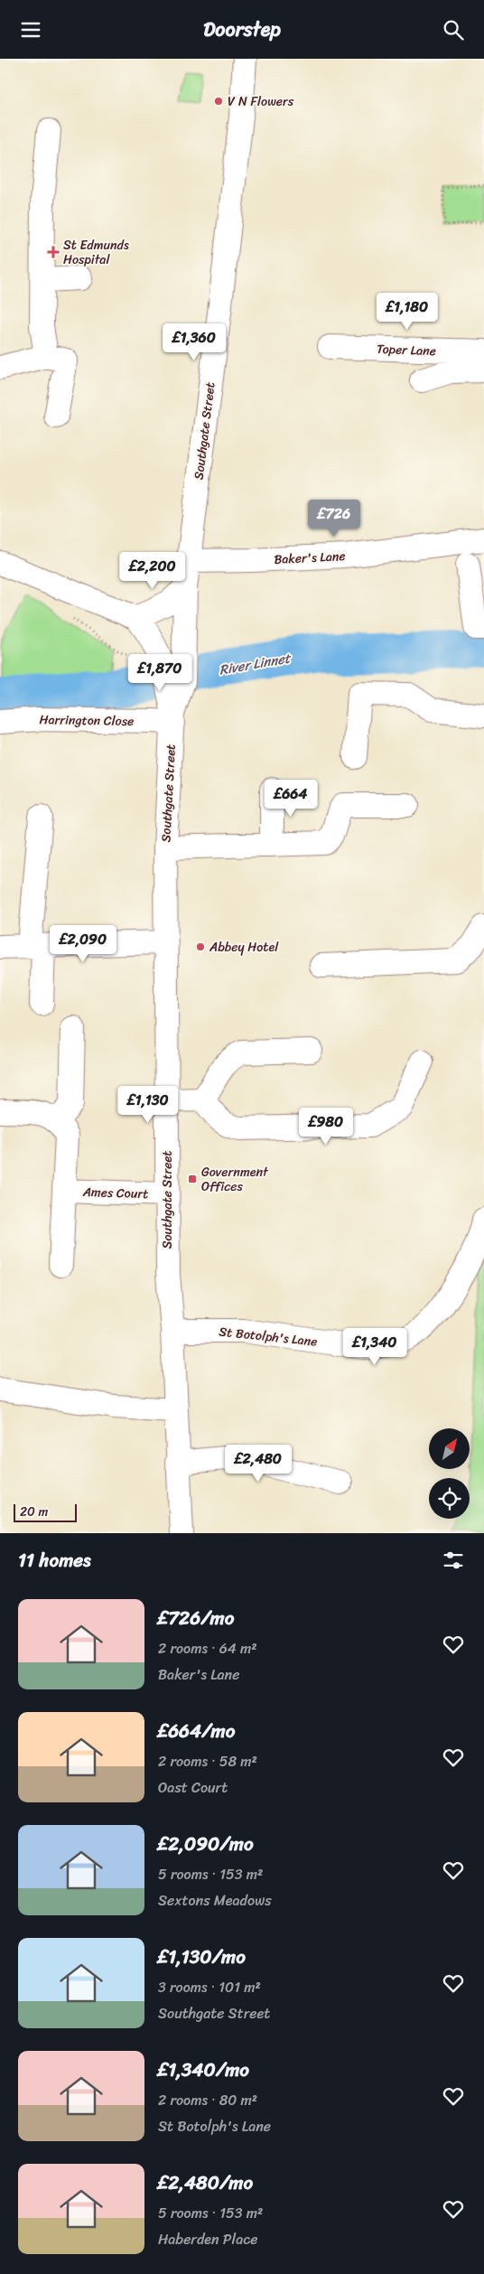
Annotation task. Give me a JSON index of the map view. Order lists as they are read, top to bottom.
{
  "streets": {
    "street": [
      "Toper Lane",
      "Southgate Street",
      "Baker's Lane",
      "Harrington Close",
      "Ames Court",
      "St Botolph's Lane"
    ]
  },
  "crossings": [
    ["Southgate Street", "Baker's Lane"],
    ["Southgate Street", "Harrington Close"],
    ["Southgate Street", "Ames Court"],
    ["Southgate Street", "St Botolph's Lane"]
  ],
  "water": ["River Linnet"],
  "places": {
    "other": ["V N Flowers", "Abbey Hotel"],
    "health": ["St Edmunds Hospital"],
    "transit": ["Government Offices"]
  },
  "scale_bar": "20 m",
  "north": "top right",
  "page": {
    "header": "Doorstep",
    "price": [
      "£1,180",
      "£1,360",
      "£726",
      "£2,200",
      "£1,870",
      "£664",
      "£2,090",
      "£1,130",
      "£980",
      "£1,340",
      "£2,480"
    ],
    "scale": "20 m",
    "heading": "11 homes",
    "list": [
      {
        "name": "£726/mo",
        "note": "2 rooms · 64 m² · Baker's Lane"
      },
      {
        "name": "£664/mo",
        "note": "2 rooms · 58 m² · Oast Court"
      },
      {
        "name": "£2,090/mo",
        "note": "5 rooms · 153 m² · Sextons Meadows"
      },
      {
        "name": "£1,130/mo",
        "note": "3 rooms · 101 m² · Southgate Street"
      },
      {
        "name": "£1,340/mo",
        "note": "2 rooms · 80 m² · St Botolph's Lane"
      },
      {
        "name": "£2,480/mo",
        "note": "5 rooms · 153 m² · Haberden Place"
      }
    ]
  }
}
